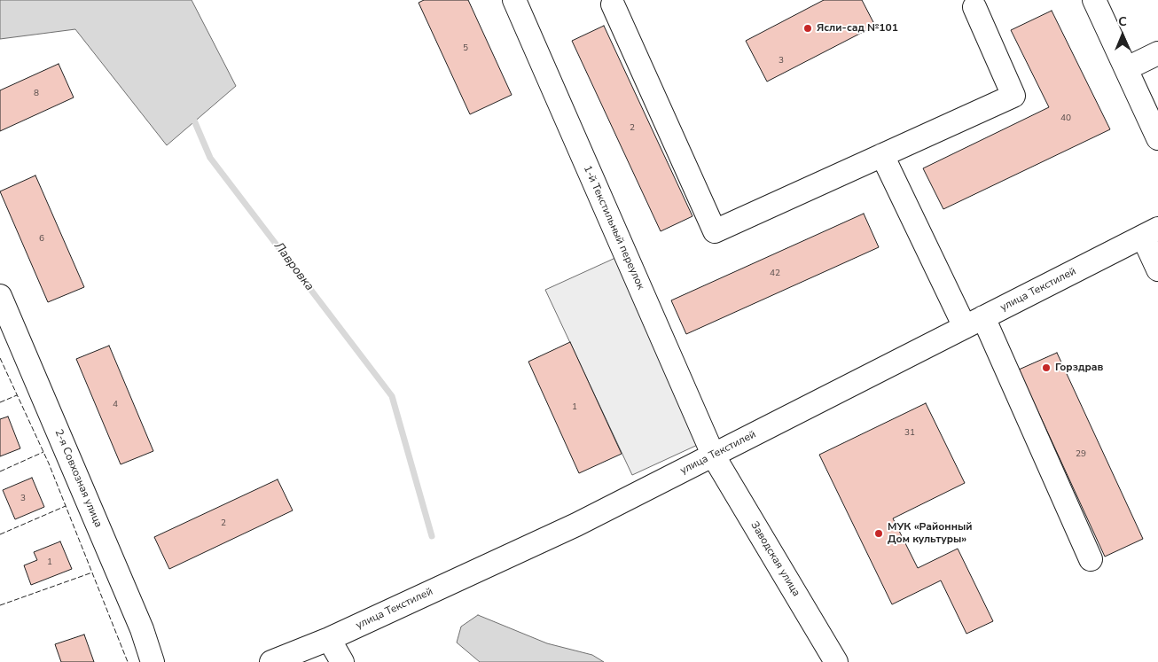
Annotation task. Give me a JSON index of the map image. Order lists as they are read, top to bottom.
{
  "streets": {
    "street": [
      "1-й Текстильный переулок",
      "улица Текстилей",
      "2-я Совхозная улица",
      "Заводская улица"
    ]
  },
  "crossings": [
    ["1-й Текстильный переулок", "улица Текстилей"],
    ["1-й Текстильный переулок", "Заводская улица"],
    ["улица Текстилей", "Заводская улица"]
  ],
  "water": ["Лавровка"],
  "places": ["Ясли-сад №101", "Горздрав", "МУК «Районный Дом культуры»"],
  "house_numbers": [
    "5",
    "3",
    "8",
    "40",
    "2",
    "6",
    "42",
    "4",
    "1",
    "31",
    "29",
    "3",
    "2",
    "1"
  ],
  "north": "top"
}
